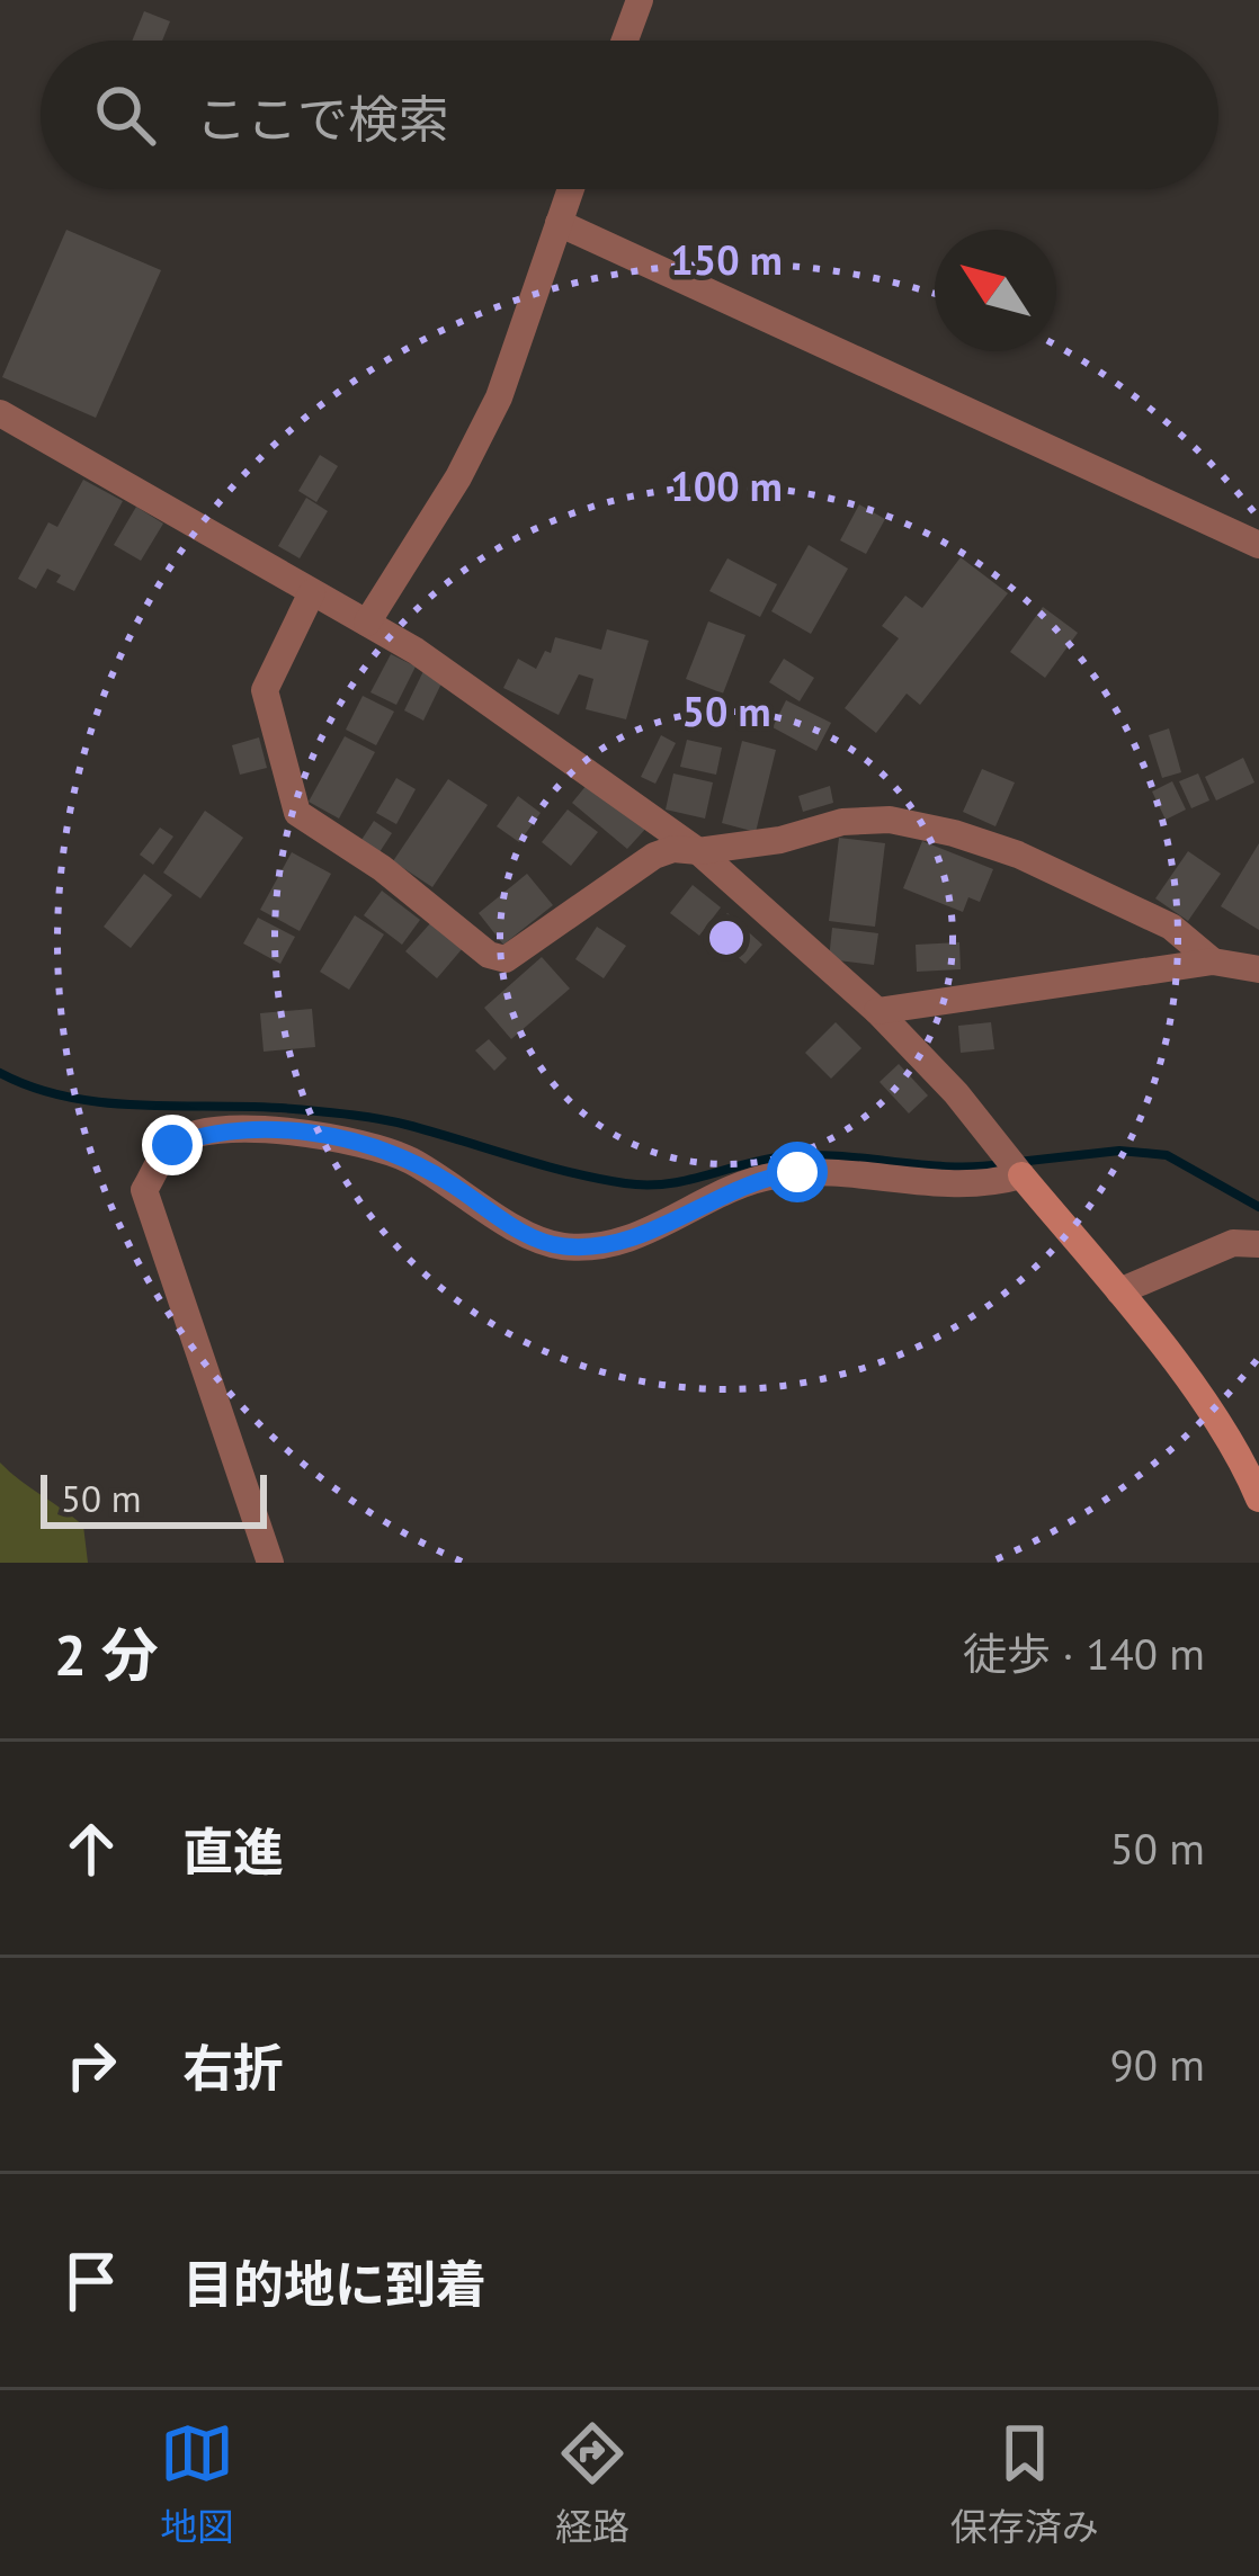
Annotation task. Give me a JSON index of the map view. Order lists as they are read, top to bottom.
{
  "scale_bar": "50 m",
  "north": "top left",
  "page": {
    "search": "ここで検索",
    "scale": "50 m",
    "heading": ["2 分", "徒歩 · 140 m"],
    "list": [
      ["直進", "50 m"],
      ["右折", "90 m"],
      "目的地に到着"
    ],
    "nav": ["地図", "経路", "保存済み"]
  },
  "rings": ["150 m", "100 m", "50 m"]
}
